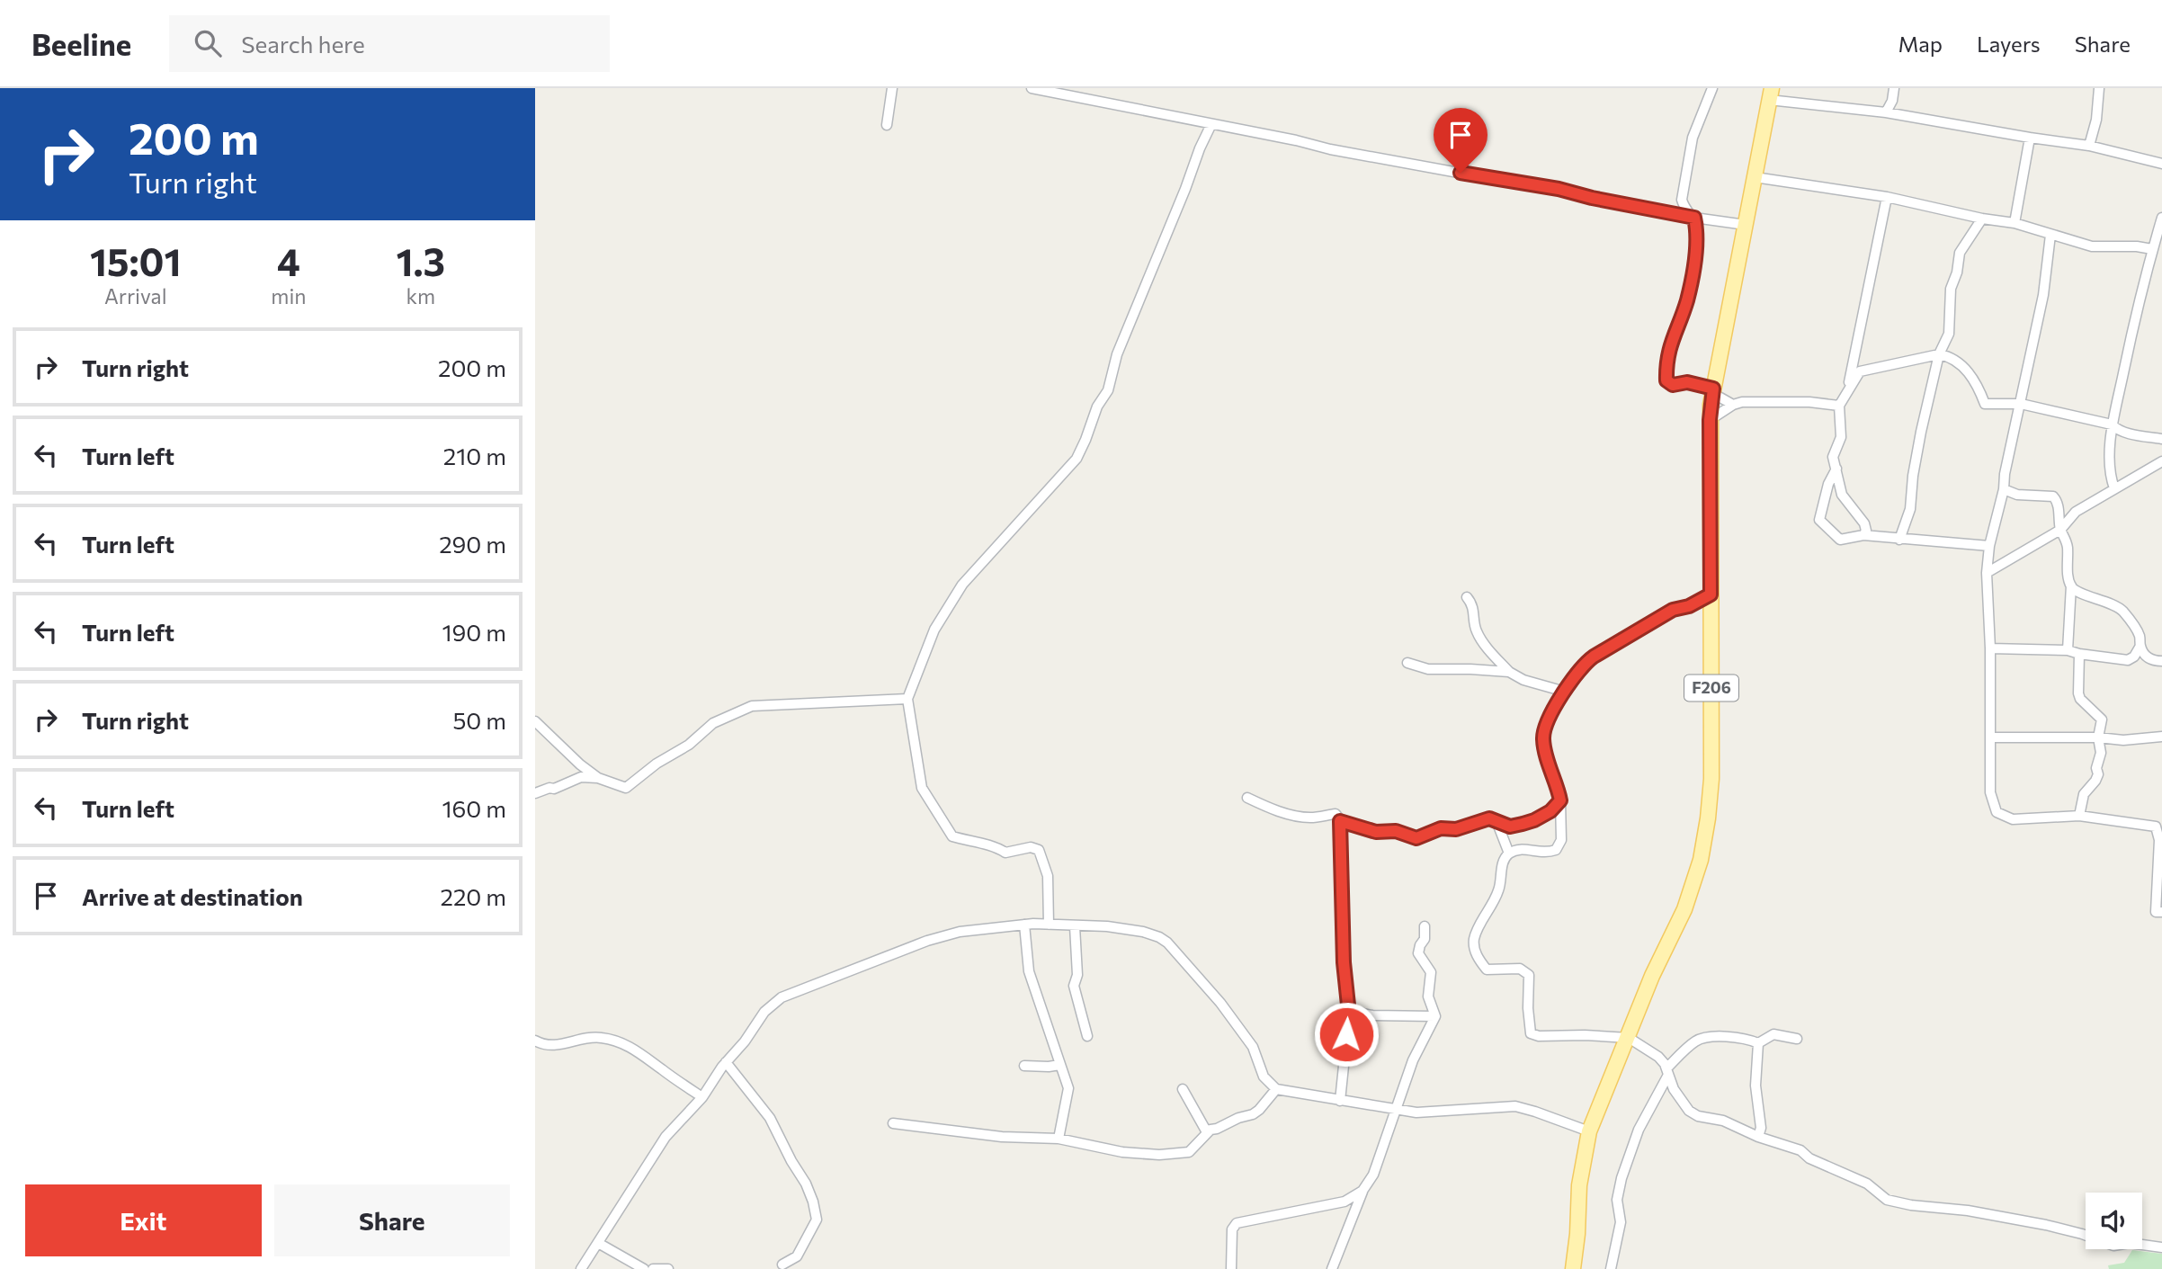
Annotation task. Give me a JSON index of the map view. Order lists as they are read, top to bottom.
{
  "streets": {
    "main road": ["F206"]
  },
  "page": {
    "header": "Beeline",
    "search": "Search here",
    "nav": ["Map", "Layers", "Share"],
    "turn": ["200 m", "Turn right"],
    "eta": [
      "15:01",
      "Arrival",
      "4",
      "min",
      "1.3",
      "km"
    ],
    "list": [
      {
        "name": "Turn right",
        "value": "200 m"
      },
      {
        "name": "Turn left",
        "value": "210 m"
      },
      {
        "name": "Turn left",
        "value": "290 m"
      },
      {
        "name": "Turn left",
        "value": "190 m"
      },
      {
        "name": "Turn right",
        "value": "50 m"
      },
      {
        "name": "Turn left",
        "value": "160 m"
      },
      {
        "name": "Arrive at destination",
        "value": "220 m"
      }
    ],
    "buttons": ["Exit", "Share"]
  }
}
